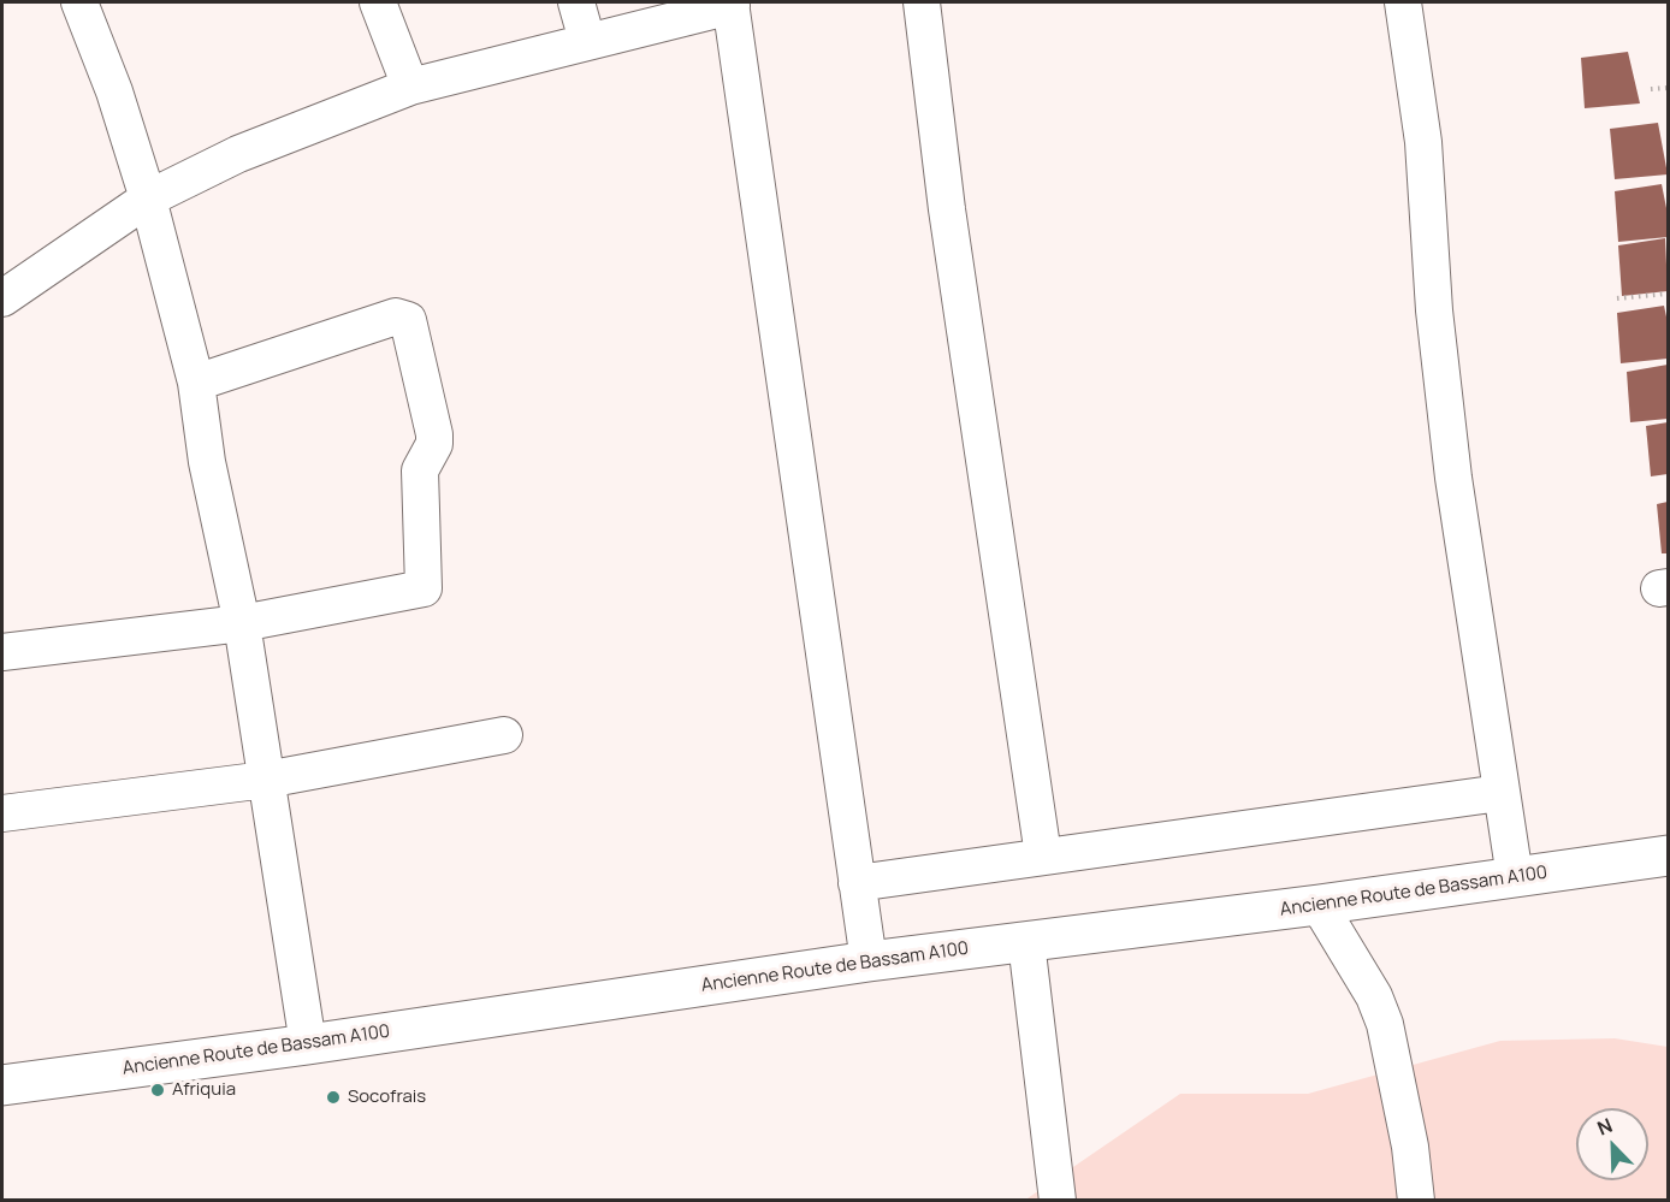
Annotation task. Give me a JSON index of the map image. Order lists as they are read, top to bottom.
{
  "streets": {
    "main road": ["Ancienne Route de Bassam A100"]
  },
  "places": ["Afriquia", "Socofrais"],
  "north": "top left"
}
